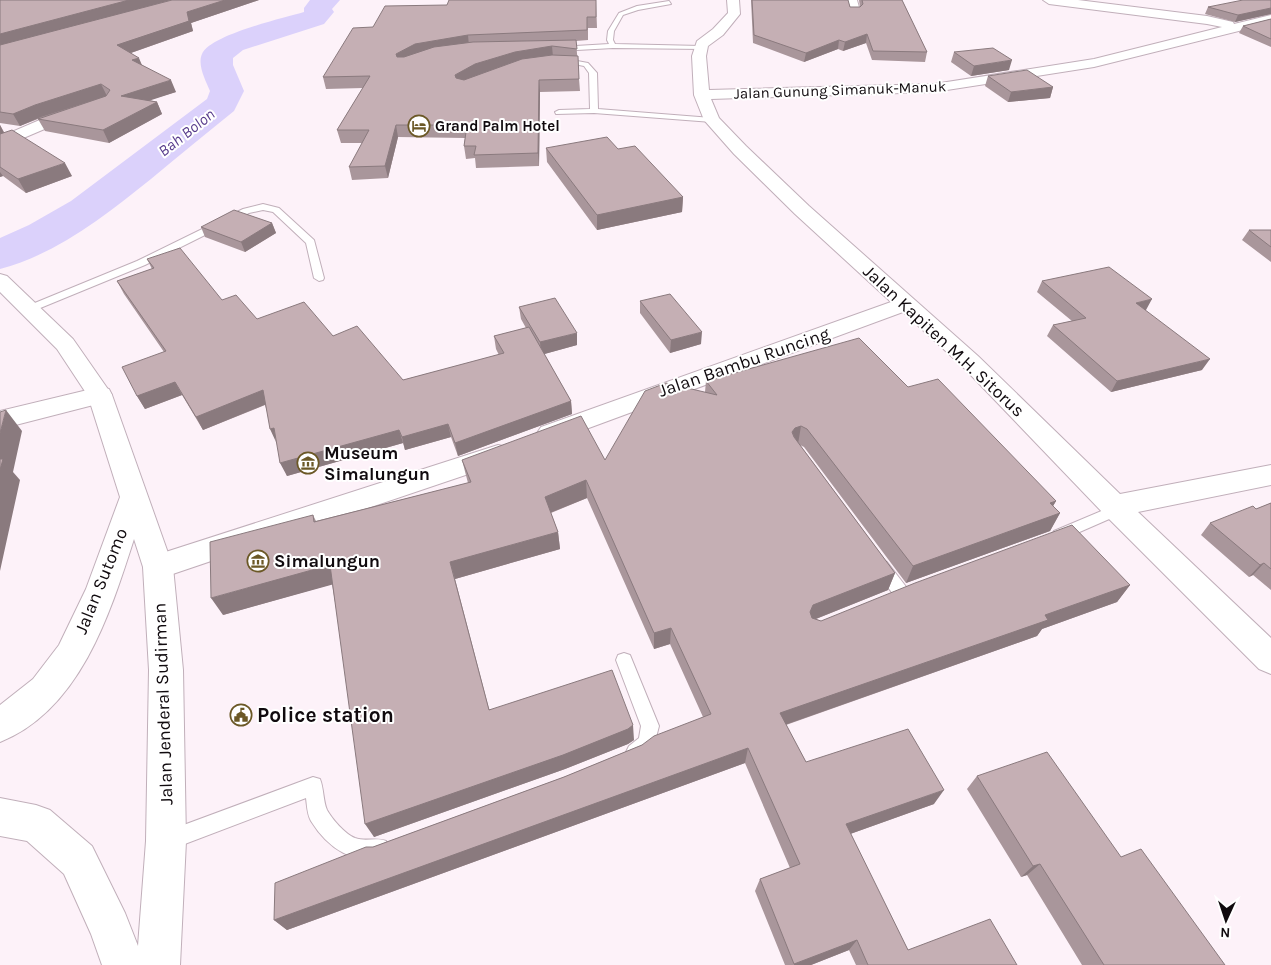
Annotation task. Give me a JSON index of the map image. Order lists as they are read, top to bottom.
{
  "streets": {
    "street": [
      "Jalan Gunung Simanuk-Manuk",
      "Jalan Kapiten M.H. Sitorus",
      "Jalan Bambu Runcing",
      "Jalan Sutomo",
      "Jalan Jenderal Sudirman"
    ]
  },
  "crossings": [
    ["Jalan Gunung Simanuk-Manuk", "Jalan Kapiten M.H. Sitorus"],
    ["Jalan Kapiten M.H. Sitorus", "Jalan Bambu Runcing"],
    ["Jalan Bambu Runcing", "Jalan Jenderal Sudirman"],
    ["Jalan Sutomo", "Jalan Jenderal Sudirman"]
  ],
  "water": ["Bah Bolon"],
  "places": {
    "hotel": ["Grand Palm Hotel"],
    "museum": ["Museum Simalungun", "Simalungun"],
    "public building": ["Police station"]
  },
  "north": "bottom"
}
